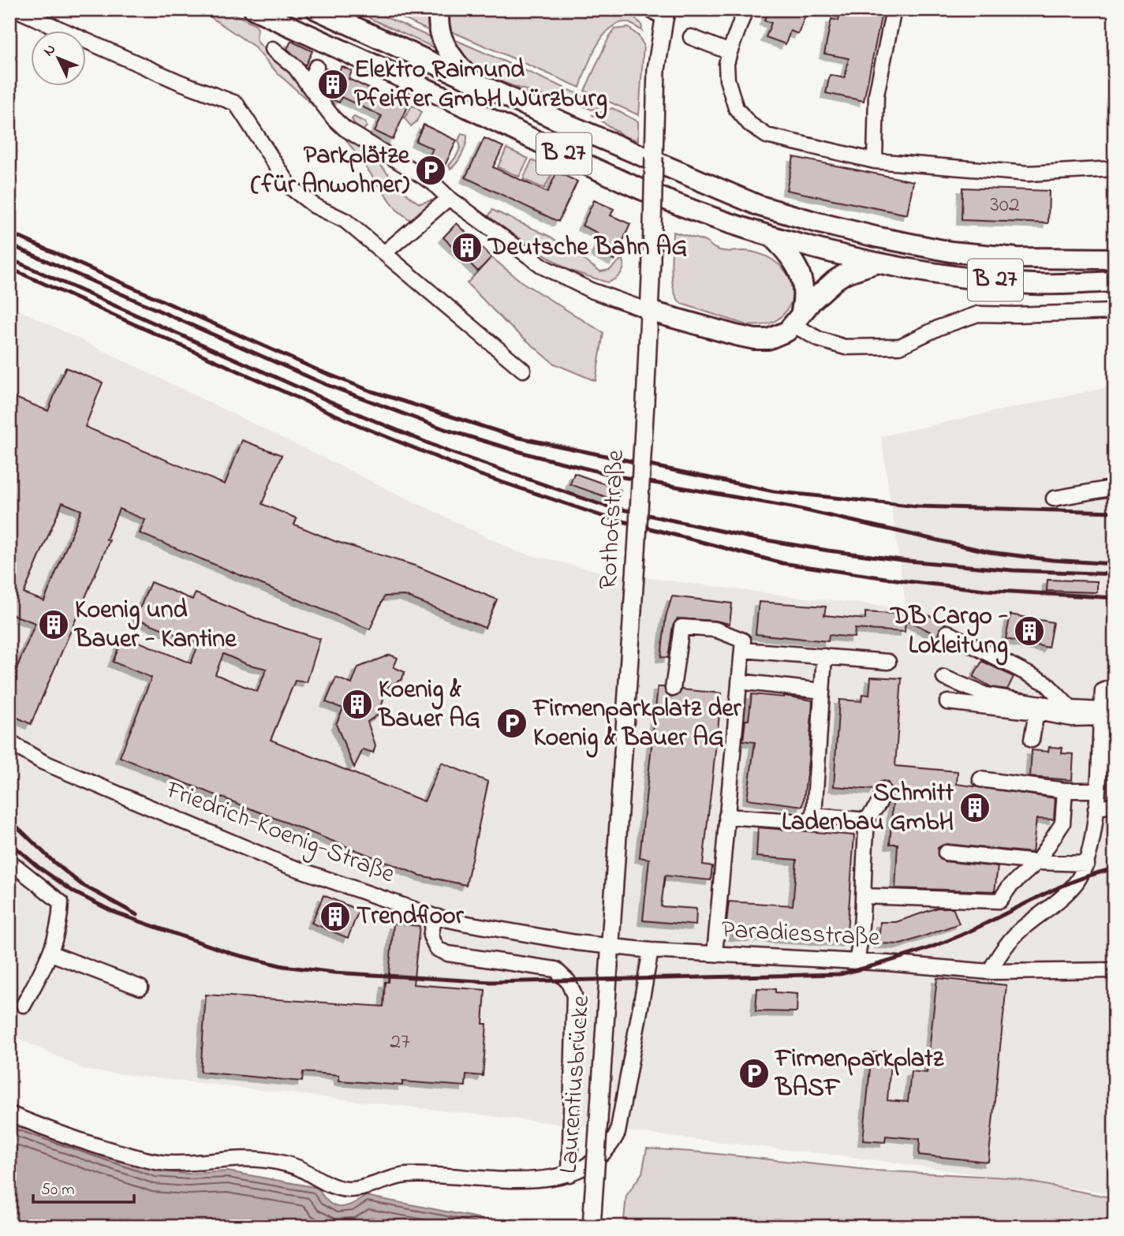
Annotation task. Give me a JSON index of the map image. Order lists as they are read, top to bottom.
{
  "streets": {
    "highway": ["B 27"],
    "main road": ["Rothofstraße", "Laurentiusbrücke"],
    "street": ["Friedrich-Koenig-Straße", "Paradiesstraße"]
  },
  "crossings": [
    ["Rothofstraße", "Friedrich-Koenig-Straße"],
    ["Rothofstraße", "Paradiesstraße"],
    ["Rothofstraße", "Laurentiusbrücke"],
    ["Friedrich-Koenig-Straße", "Paradiesstraße"],
    ["Friedrich-Koenig-Straße", "Laurentiusbrücke"],
    ["Paradiesstraße", "Laurentiusbrücke"]
  ],
  "places": {
    "building": [
      "Elektro Raimund Pfeiffer GmbH Würzburg",
      "Deutsche Bahn AG",
      "Koenig und Bauer - Kantine",
      "DB Cargo - Lokleitung",
      "Koenig & Bauer AG",
      "Schmitt Ladenbau GmbH",
      "Trendfloor"
    ],
    "parking": ["Parkplätze (für Anwohner)", "Firmenparkplatz der Koenig & Bauer AG", "Firmenparkplatz BASF"]
  },
  "house_numbers": ["302", "27"],
  "scale_bar": "50 m",
  "north": "top left"
}
